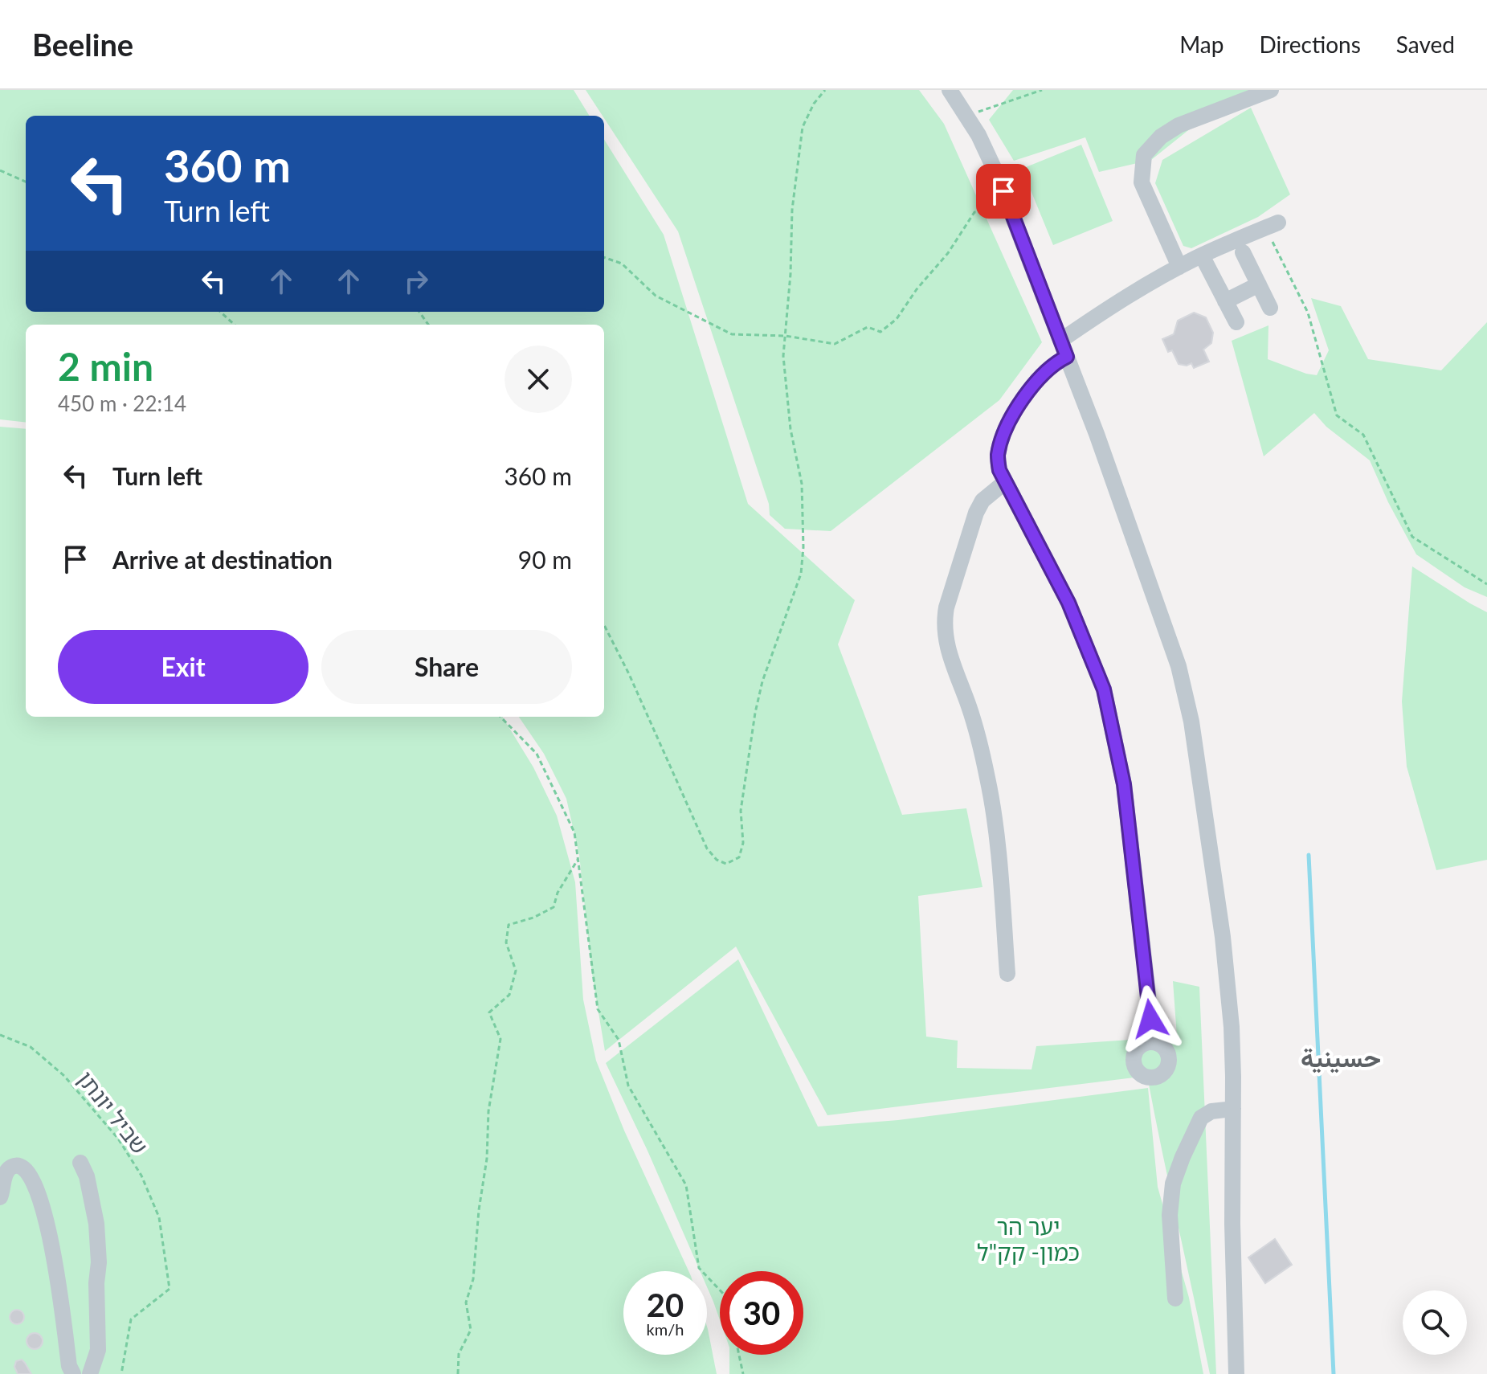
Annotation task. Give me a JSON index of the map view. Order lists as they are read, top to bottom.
{
  "streets": {
    "path": ["שביל יונתן"]
  },
  "districts": ["حسينية"],
  "parks": ["יער הר כמון- קק\"ל"],
  "page": {
    "header": "Beeline",
    "nav": ["Map", "Directions", "Saved"],
    "turn": ["360 m", "Turn left"],
    "heading": ["2 min", "450 m · 22:14"],
    "list": [
      {
        "name": "Turn left",
        "value": "360 m"
      },
      {
        "name": "Arrive at destination",
        "value": "90 m"
      }
    ],
    "buttons": ["Exit", "Share"],
    "speed": "20 km/h",
    "limit": "30"
  }
}
